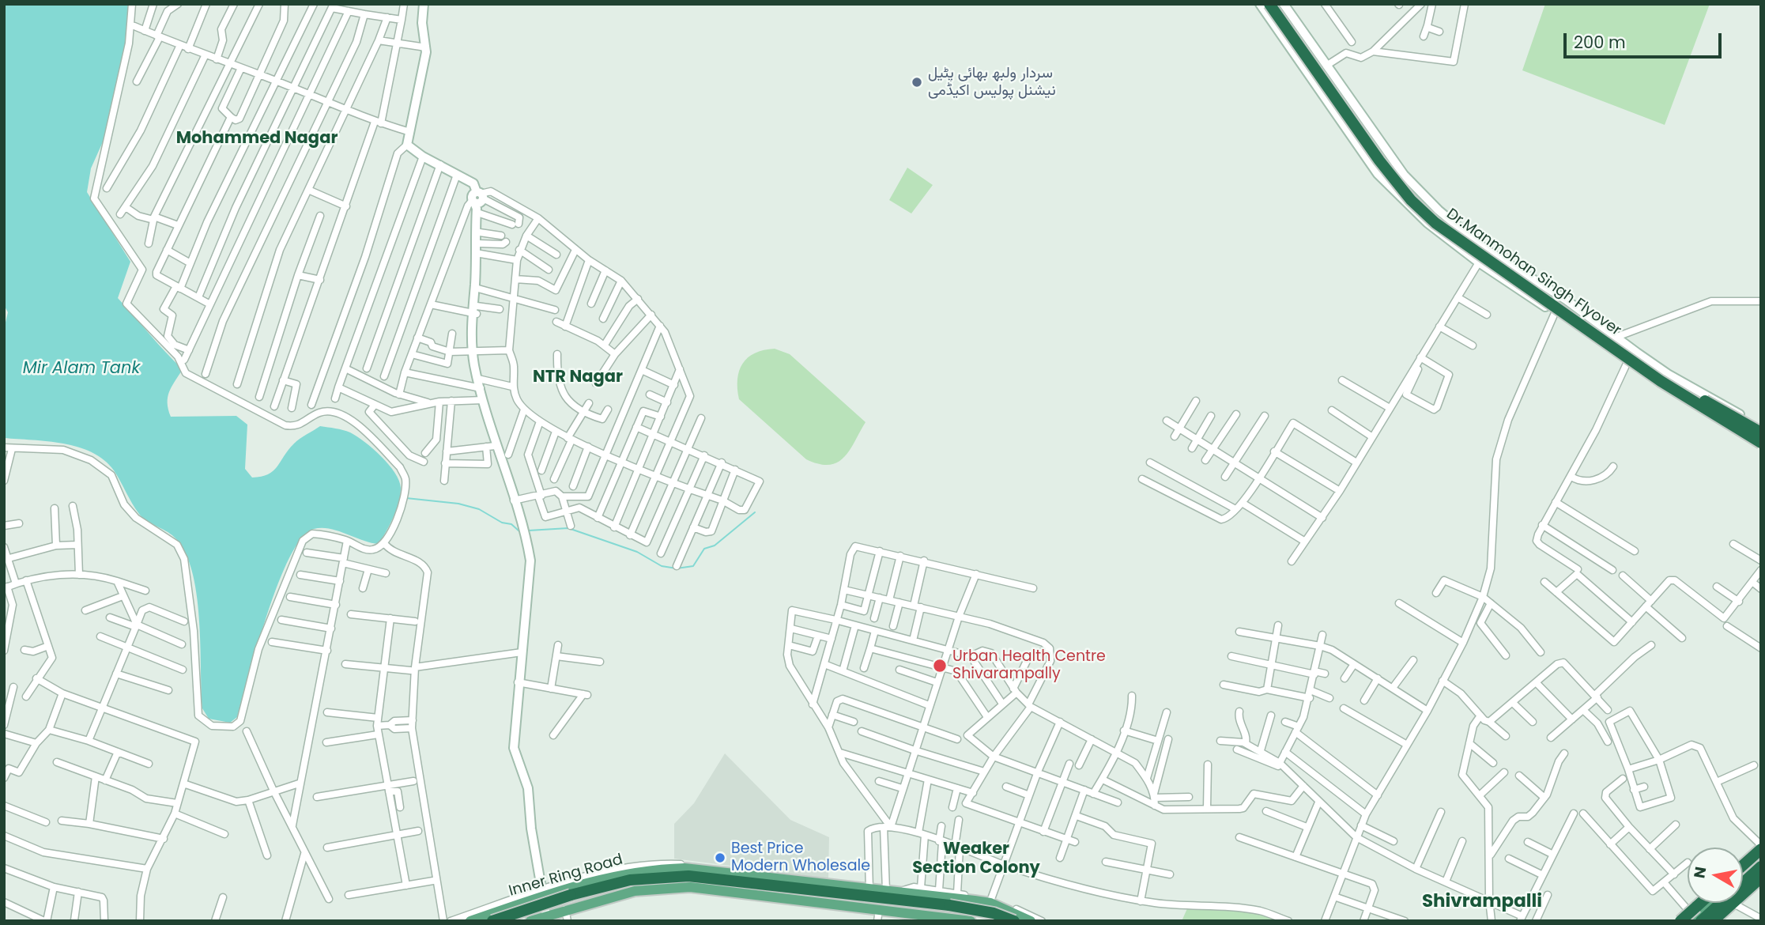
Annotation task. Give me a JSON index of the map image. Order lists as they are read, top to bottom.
{
  "streets": {
    "highway": ["Dr.Manmohan Singh Flyover"],
    "main road": ["Inner Ring Road"]
  },
  "districts": [
    "Mohammed Nagar",
    "NTR Nagar",
    "Weaker Section Colony",
    "Shivrampalli"
  ],
  "water": ["Mir Alam Tank"],
  "places": ["سردار ولبھ بھائی پٹیل نیشنل پولیس اکیڈمی", "Urban Health Centre Shivarampally", "Best Price Modern Wholesale"],
  "scale_bar": "200 m",
  "north": "left"
}
